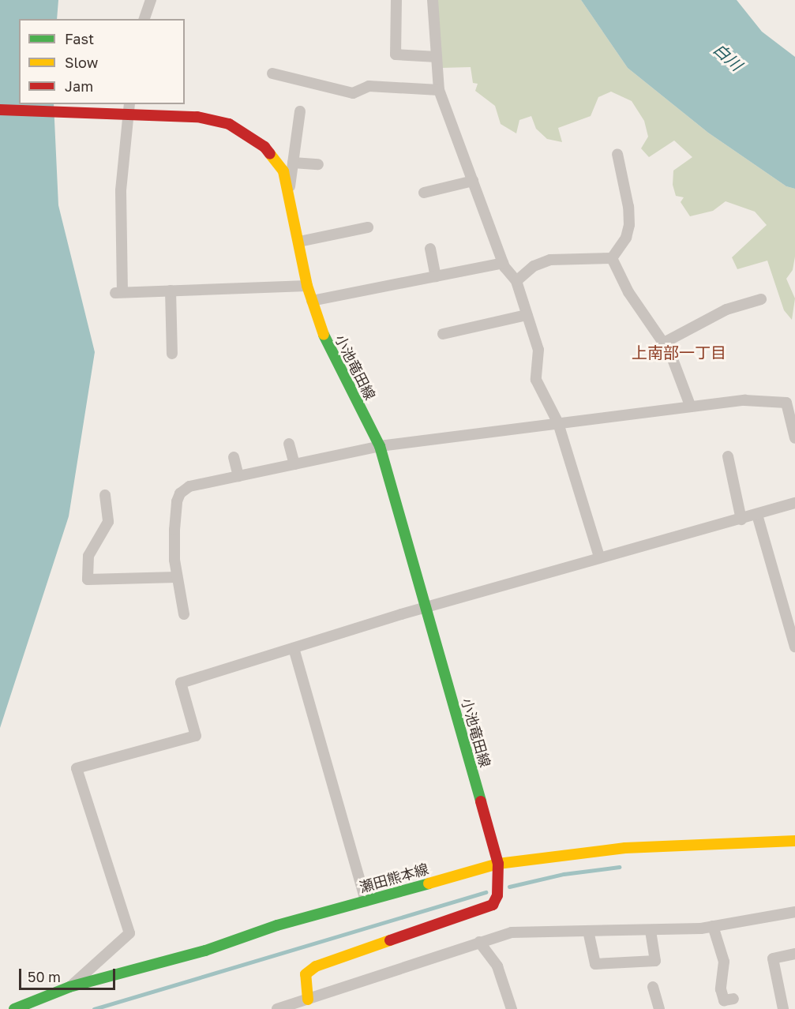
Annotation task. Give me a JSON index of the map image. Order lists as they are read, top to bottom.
{
  "streets": {
    "main road": ["小池竜田線", "瀬田熊本線"]
  },
  "crossings": [
    ["小池竜田線", "瀬田熊本線"]
  ],
  "districts": ["上南部一丁目"],
  "water": ["白川"],
  "legend": ["Fast", "Slow", "Jam"],
  "scale_bar": "50 m"
}
